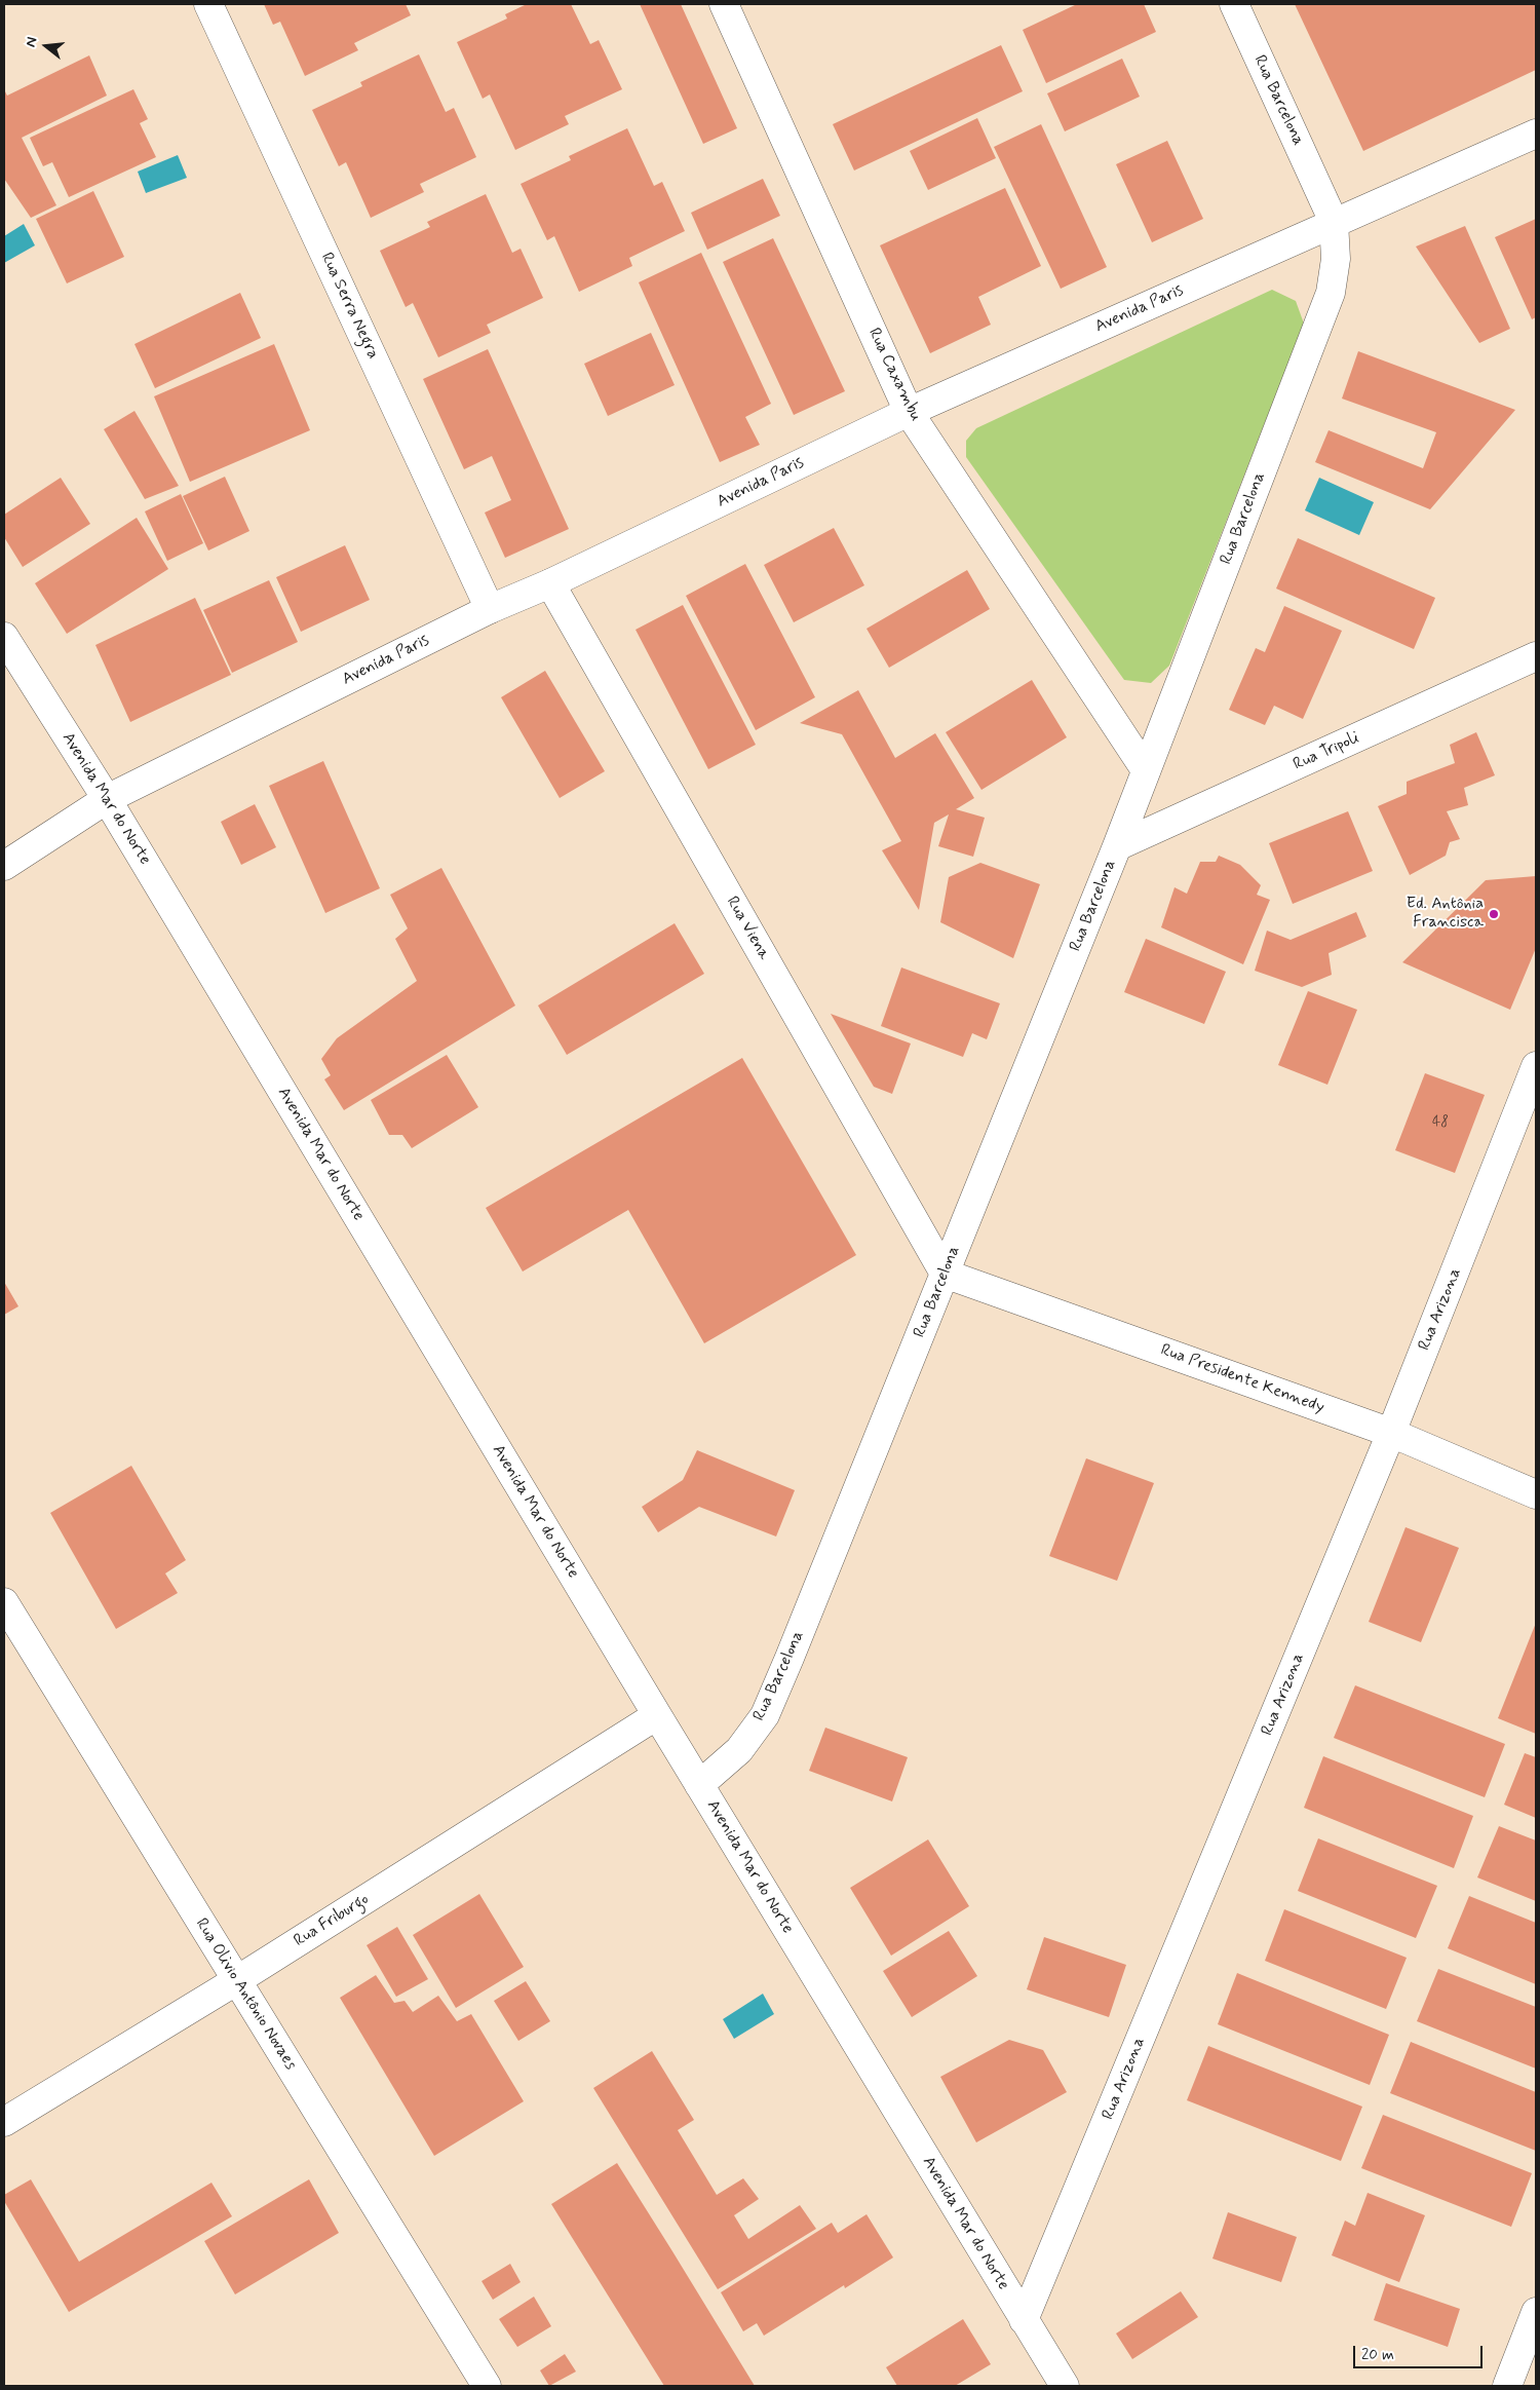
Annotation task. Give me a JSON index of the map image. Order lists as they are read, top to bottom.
{
  "streets": {
    "street": [
      "Rua Barcelona",
      "Rua Serra Negra",
      "Avenida Paris",
      "Rua Caxambu",
      "Rua Tripoli",
      "Avenida Mar do Norte",
      "Rua Viena",
      "Rua Arizona",
      "Rua Presidente Kennedy",
      "Rua Friburgo",
      "Rua Olivio Antônio Novaes"
    ]
  },
  "crossings": [
    ["Rua Barcelona", "Avenida Paris"],
    ["Rua Barcelona", "Rua Caxambu"],
    ["Rua Barcelona", "Rua Tripoli"],
    ["Rua Barcelona", "Avenida Mar do Norte"],
    ["Rua Barcelona", "Rua Viena"],
    ["Rua Barcelona", "Rua Presidente Kennedy"],
    ["Rua Serra Negra", "Avenida Paris"],
    ["Avenida Paris", "Rua Caxambu"],
    ["Avenida Paris", "Avenida Mar do Norte"],
    ["Avenida Paris", "Rua Viena"],
    ["Avenida Mar do Norte", "Rua Arizona"],
    ["Avenida Mar do Norte", "Rua Friburgo"],
    ["Rua Viena", "Rua Presidente Kennedy"],
    ["Rua Arizona", "Rua Presidente Kennedy"],
    ["Rua Friburgo", "Rua Olivio Antônio Novaes"]
  ],
  "places": ["Ed. Antônia Francisca"],
  "house_numbers": ["48"],
  "scale_bar": "20 m",
  "north": "left"
}
